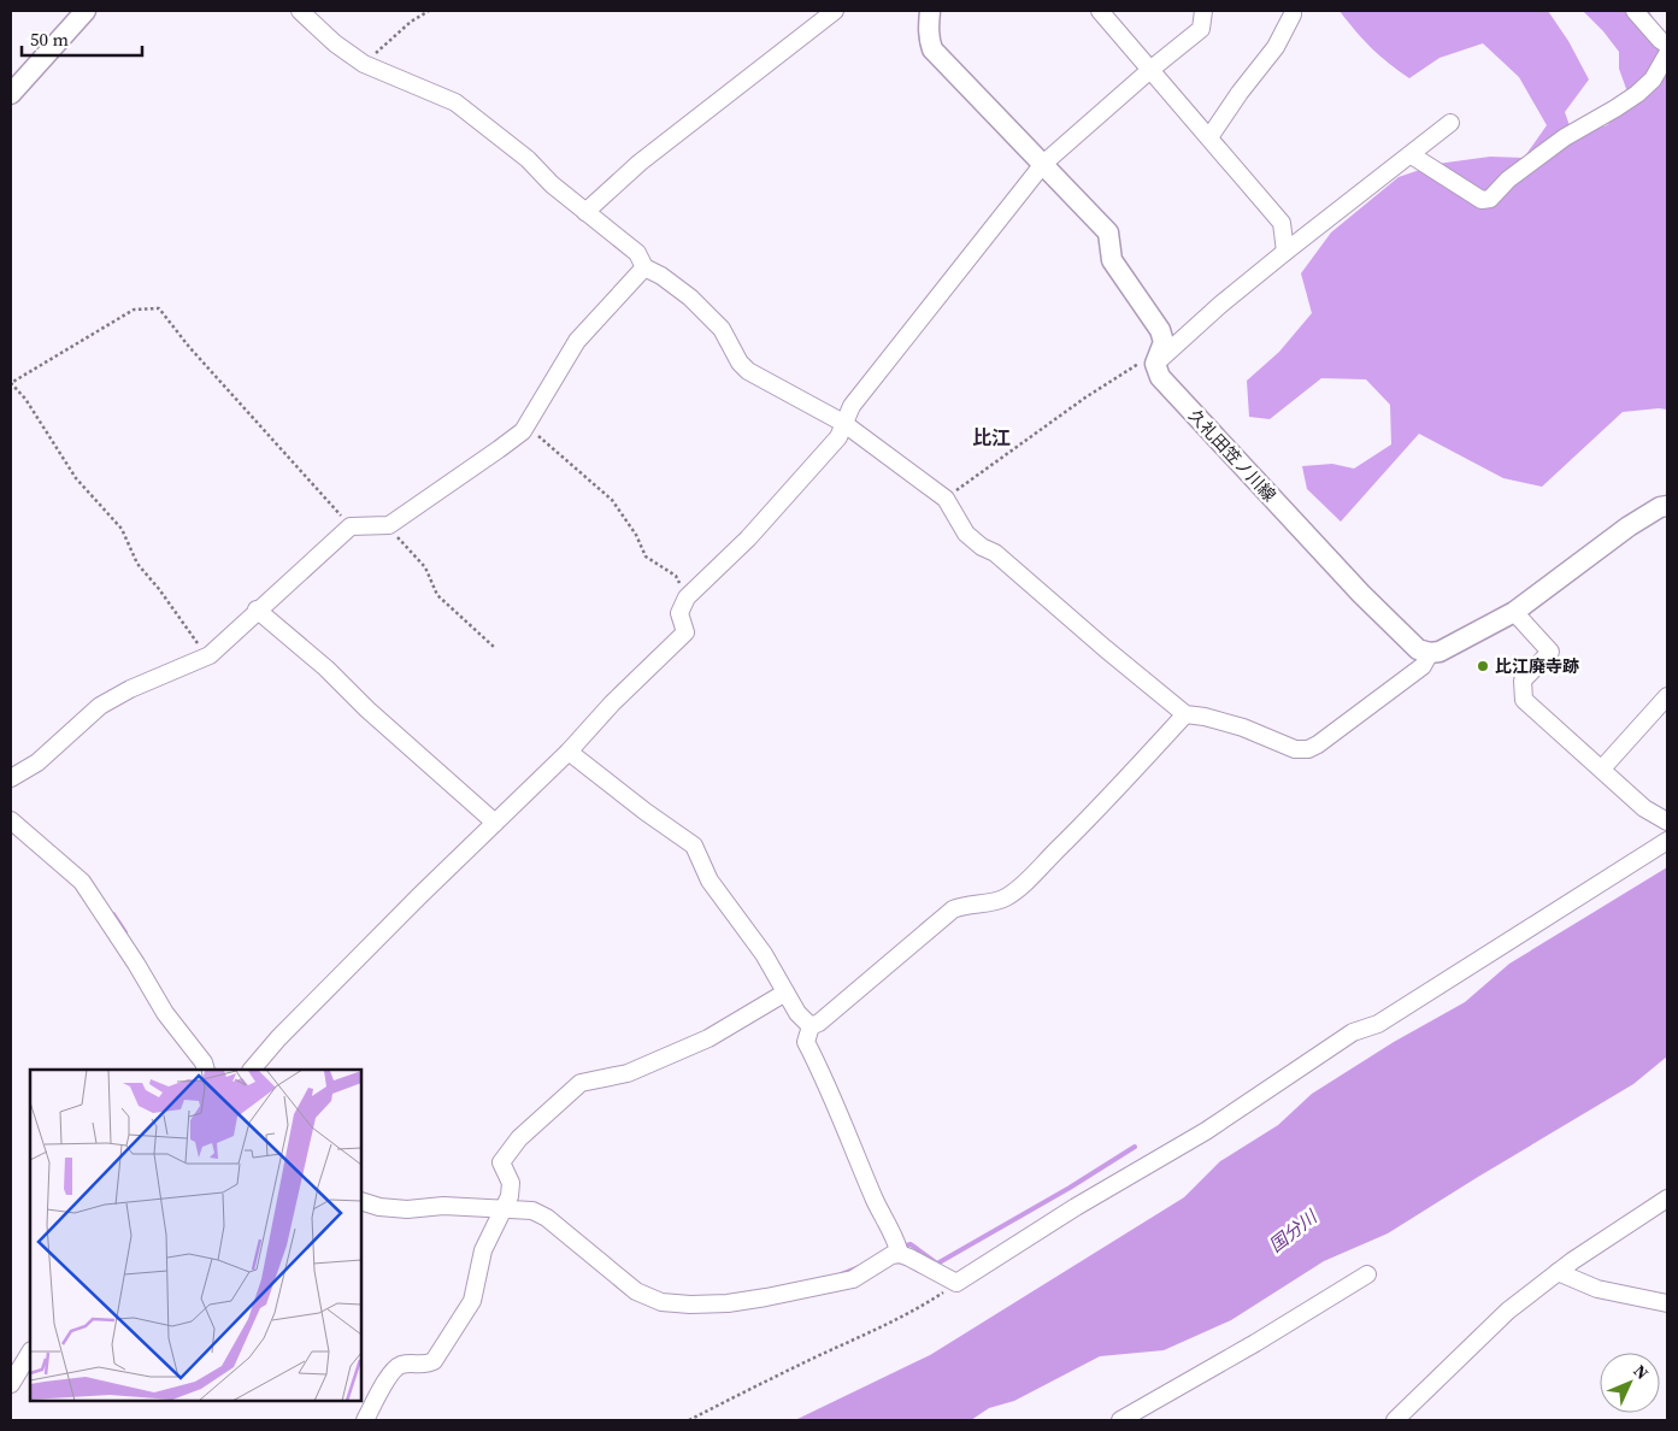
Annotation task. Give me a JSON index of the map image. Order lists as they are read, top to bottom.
{
  "streets": {
    "main road": ["久礼田笠ノ川線"]
  },
  "districts": ["比江"],
  "water": ["国分川"],
  "places": ["比江廃寺跡"],
  "scale_bar": "50 m",
  "north": "top right"
}
